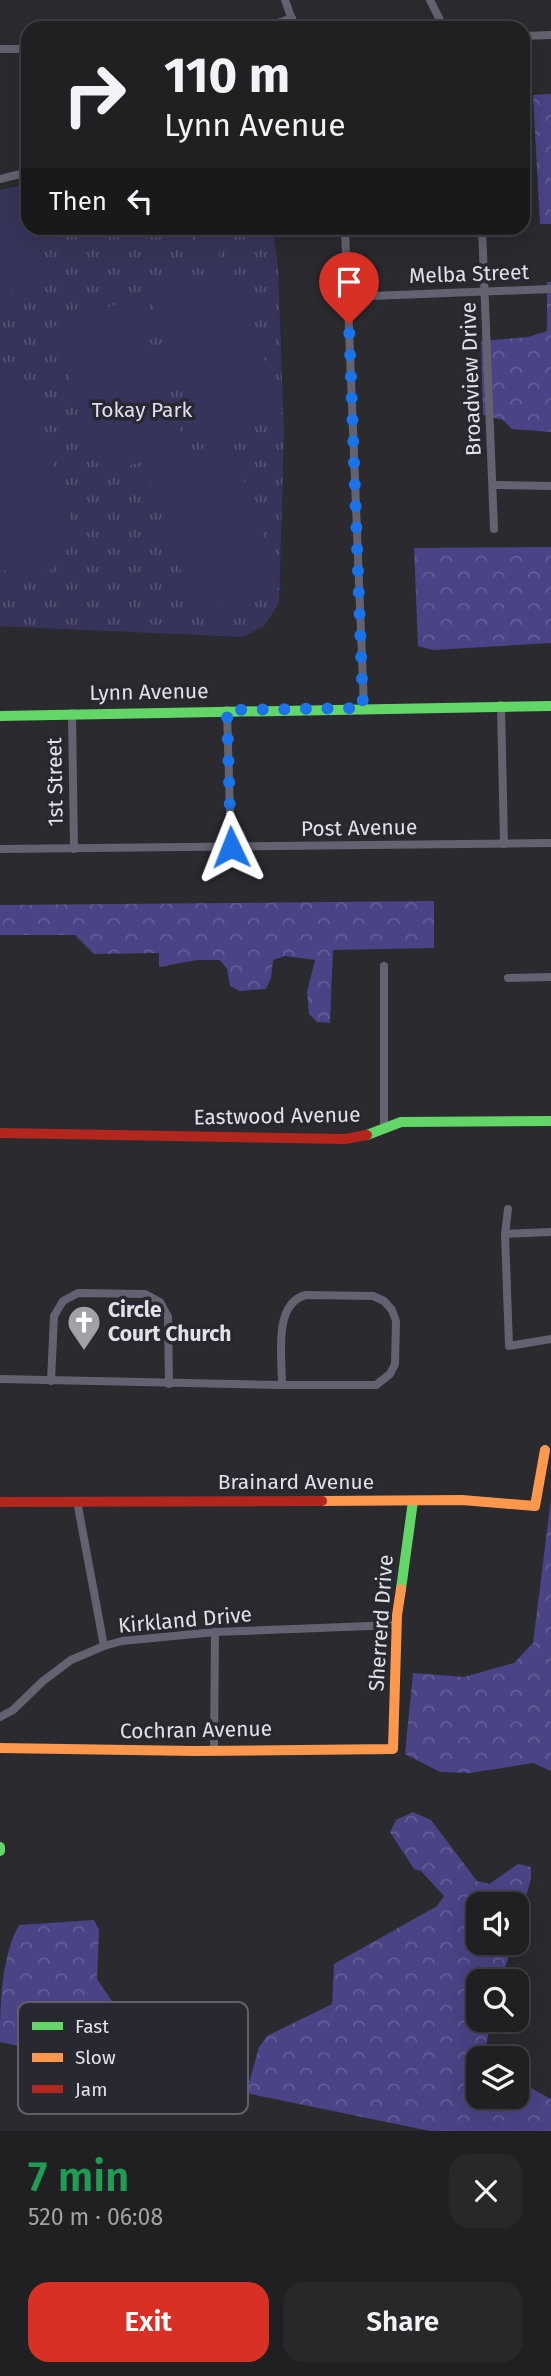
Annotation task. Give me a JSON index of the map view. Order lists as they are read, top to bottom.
{
  "streets": {
    "street": [
      "Melba Street",
      "Broadview Drive",
      "Lynn Avenue",
      "1st Street",
      "Post Avenue",
      "Eastwood Avenue",
      "Brainard Avenue",
      "Kirkland Drive",
      "Sherrerd Drive",
      "Cochran Avenue"
    ]
  },
  "crossings": [
    ["Melba Street", "Broadview Drive"],
    ["Lynn Avenue", "1st Street"],
    ["1st Street", "Post Avenue"],
    ["Brainard Avenue", "Sherrerd Drive"],
    ["Kirkland Drive", "Sherrerd Drive"],
    ["Sherrerd Drive", "Cochran Avenue"]
  ],
  "parks": ["Tokay Park"],
  "places": {
    "church": ["Circle Court Church"]
  },
  "legend": ["Fast", "Slow", "Jam"],
  "page": {
    "turn": ["110 m", "Lynn Avenue"],
    "then": "Then",
    "heading": ["7 min", "520 m · 06:08"],
    "buttons": ["Exit", "Share"]
  }
}
